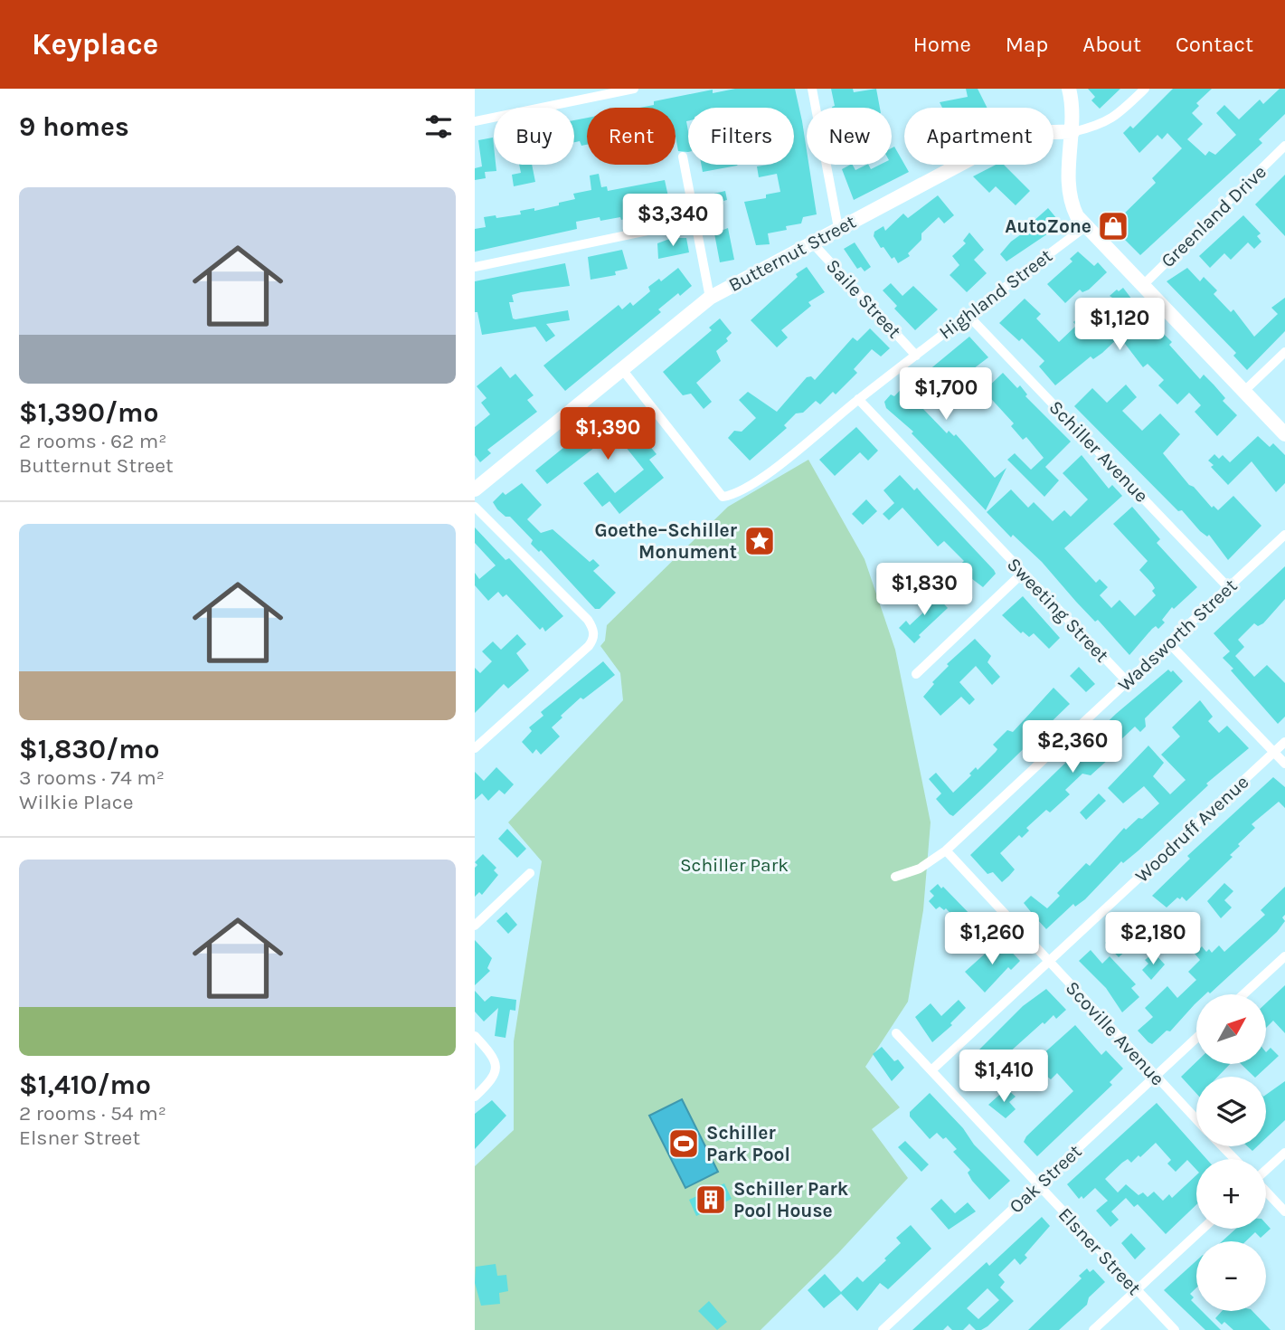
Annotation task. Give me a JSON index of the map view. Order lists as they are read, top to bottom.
{
  "streets": {
    "street": [
      "Greenland Drive",
      "Butternut Street",
      "Highland Street",
      "Saile Street",
      "Schiller Avenue",
      "Sweeting Street",
      "Wadsworth Street",
      "Woodruff Avenue",
      "Scoville Avenue",
      "Oak Street",
      "Elsner Street"
    ]
  },
  "crossings": [
    ["Butternut Street", "Highland Street"],
    ["Butternut Street", "Saile Street"],
    ["Highland Street", "Saile Street"],
    ["Highland Street", "Schiller Avenue"],
    ["Highland Street", "Sweeting Street"],
    ["Schiller Avenue", "Wadsworth Street"],
    ["Sweeting Street", "Wadsworth Street"],
    ["Wadsworth Street", "Scoville Avenue"],
    ["Woodruff Avenue", "Scoville Avenue"],
    ["Woodruff Avenue", "Elsner Street"],
    ["Scoville Avenue", "Oak Street"],
    ["Oak Street", "Elsner Street"]
  ],
  "parks": ["Schiller Park"],
  "places": {
    "shop": ["AutoZone"],
    "place": ["Goethe–Schiller Monument"],
    "sports": ["Schiller Park Pool"],
    "building": ["Schiller Park Pool House"]
  },
  "north": "top right",
  "page": {
    "header": "Keyplace",
    "nav": [
      "Home",
      "Map",
      "About",
      "Contact"
    ],
    "heading": "9 homes",
    "chip": [
      "Buy",
      "Rent",
      "Filters",
      "New",
      "Apartment"
    ],
    "list": [
      {
        "name": "$1,390/mo",
        "note": "2 rooms · 62 m² · Butternut Street"
      },
      {
        "name": "$1,830/mo",
        "note": "3 rooms · 74 m² · Wilkie Place"
      },
      {
        "name": "$1,410/mo",
        "note": "2 rooms · 54 m² · Elsner Street"
      }
    ],
    "price": [
      "$3,340",
      "$1,120",
      "$1,700",
      "$1,390",
      "$1,830",
      "$2,360",
      "$1,260",
      "$2,180",
      "$1,410"
    ],
    "map_buttons": ["+", "−"]
  }
}
